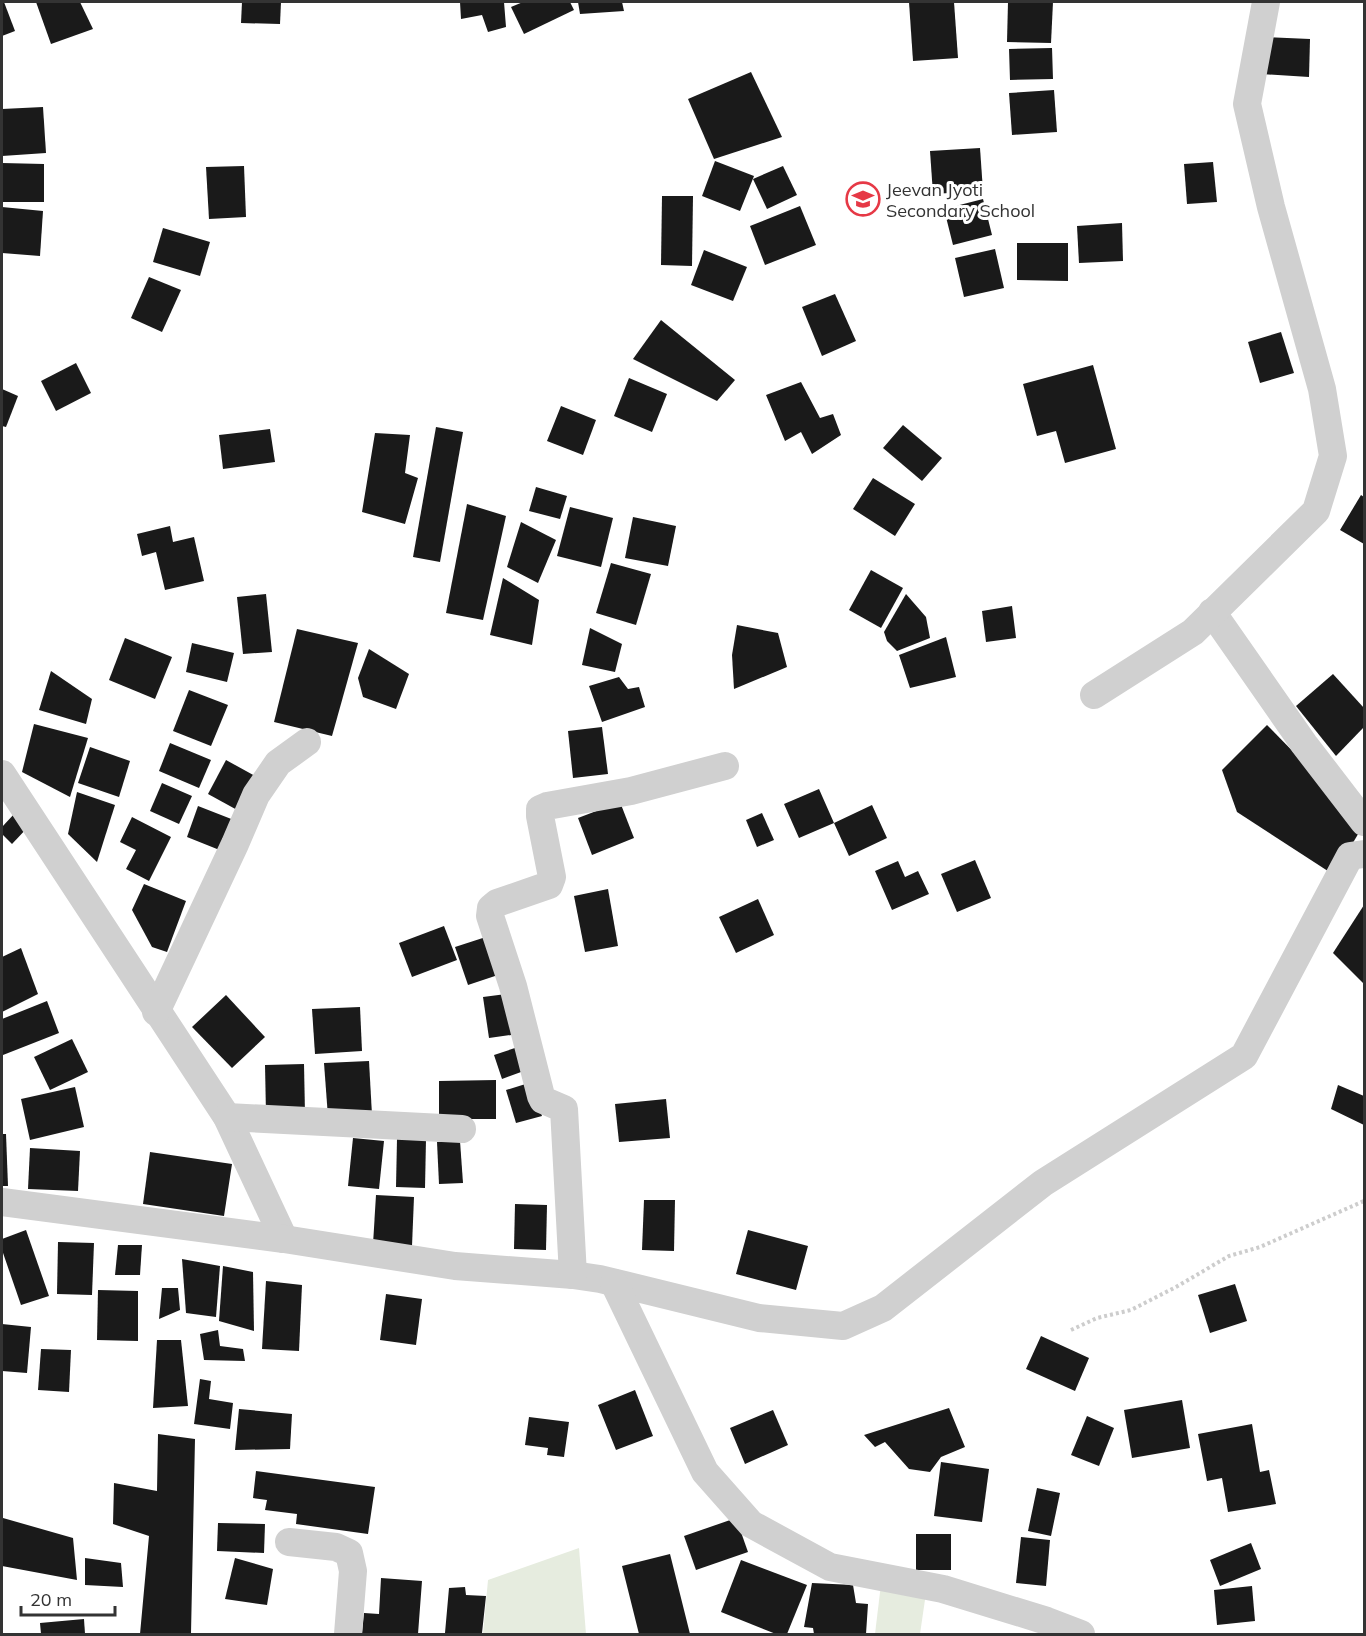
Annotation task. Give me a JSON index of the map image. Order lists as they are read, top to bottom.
{
  "places": {
    "school or university": ["Jeevan Jyoti Secondary School"]
  },
  "scale_bar": "20 m"
}
